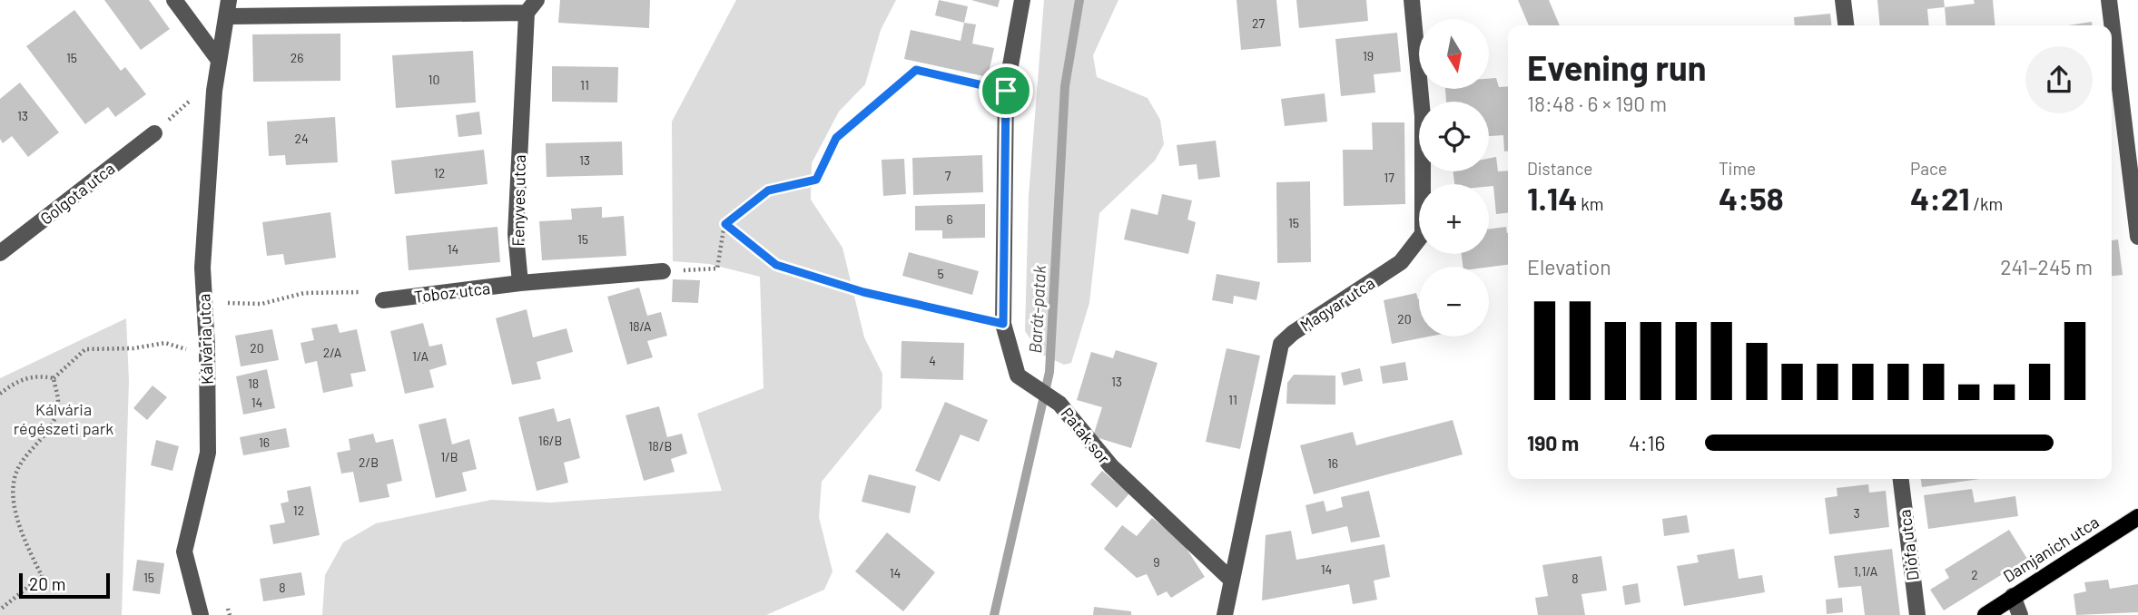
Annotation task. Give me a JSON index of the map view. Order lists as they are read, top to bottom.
{
  "streets": {
    "main road": ["Damjanich utca"],
    "street": [
      "Golgota utca",
      "Fenyves utca",
      "Toboz utca",
      "Magyar utca",
      "Kálvária utca",
      "Patak sor",
      "Diófa utca"
    ]
  },
  "crossings": [
    ["Fenyves utca", "Toboz utca"],
    ["Fenyves utca", "Kálvária utca"],
    ["Magyar utca", "Patak sor"]
  ],
  "water": ["Barát-patak"],
  "parks": ["Kálvária régészeti park"],
  "house_numbers": [
    "27",
    "19",
    "15",
    "26",
    "10",
    "11",
    "13",
    "24",
    "13",
    "12",
    "7",
    "17",
    "6",
    "15",
    "15",
    "14",
    "5",
    "20",
    "18/A",
    "20",
    "2/A",
    "1/A",
    "4",
    "13",
    "18",
    "11",
    "14",
    "16/B",
    "16",
    "18/B",
    "1/B",
    "2/B",
    "16",
    "12",
    "3",
    "9",
    "14",
    "1,1/A",
    "14",
    "2",
    "15",
    "8",
    "8"
  ],
  "scale_bar": "20 m",
  "north": "bottom",
  "page": {
    "map_buttons": ["+", "−"],
    "heading": ["Evening run", "18:48 · 6 × 190 m"],
    "stats": [
      ["Distance", "1.14 km"],
      ["Time", "4:58"],
      ["Pace", "4:21 /km"]
    ],
    "chart": ["Elevation", "241–245 m"],
    "list": [
      {
        "name": "190 m",
        "note": "4:16"
      }
    ],
    "scale": "20 m"
  }
}
